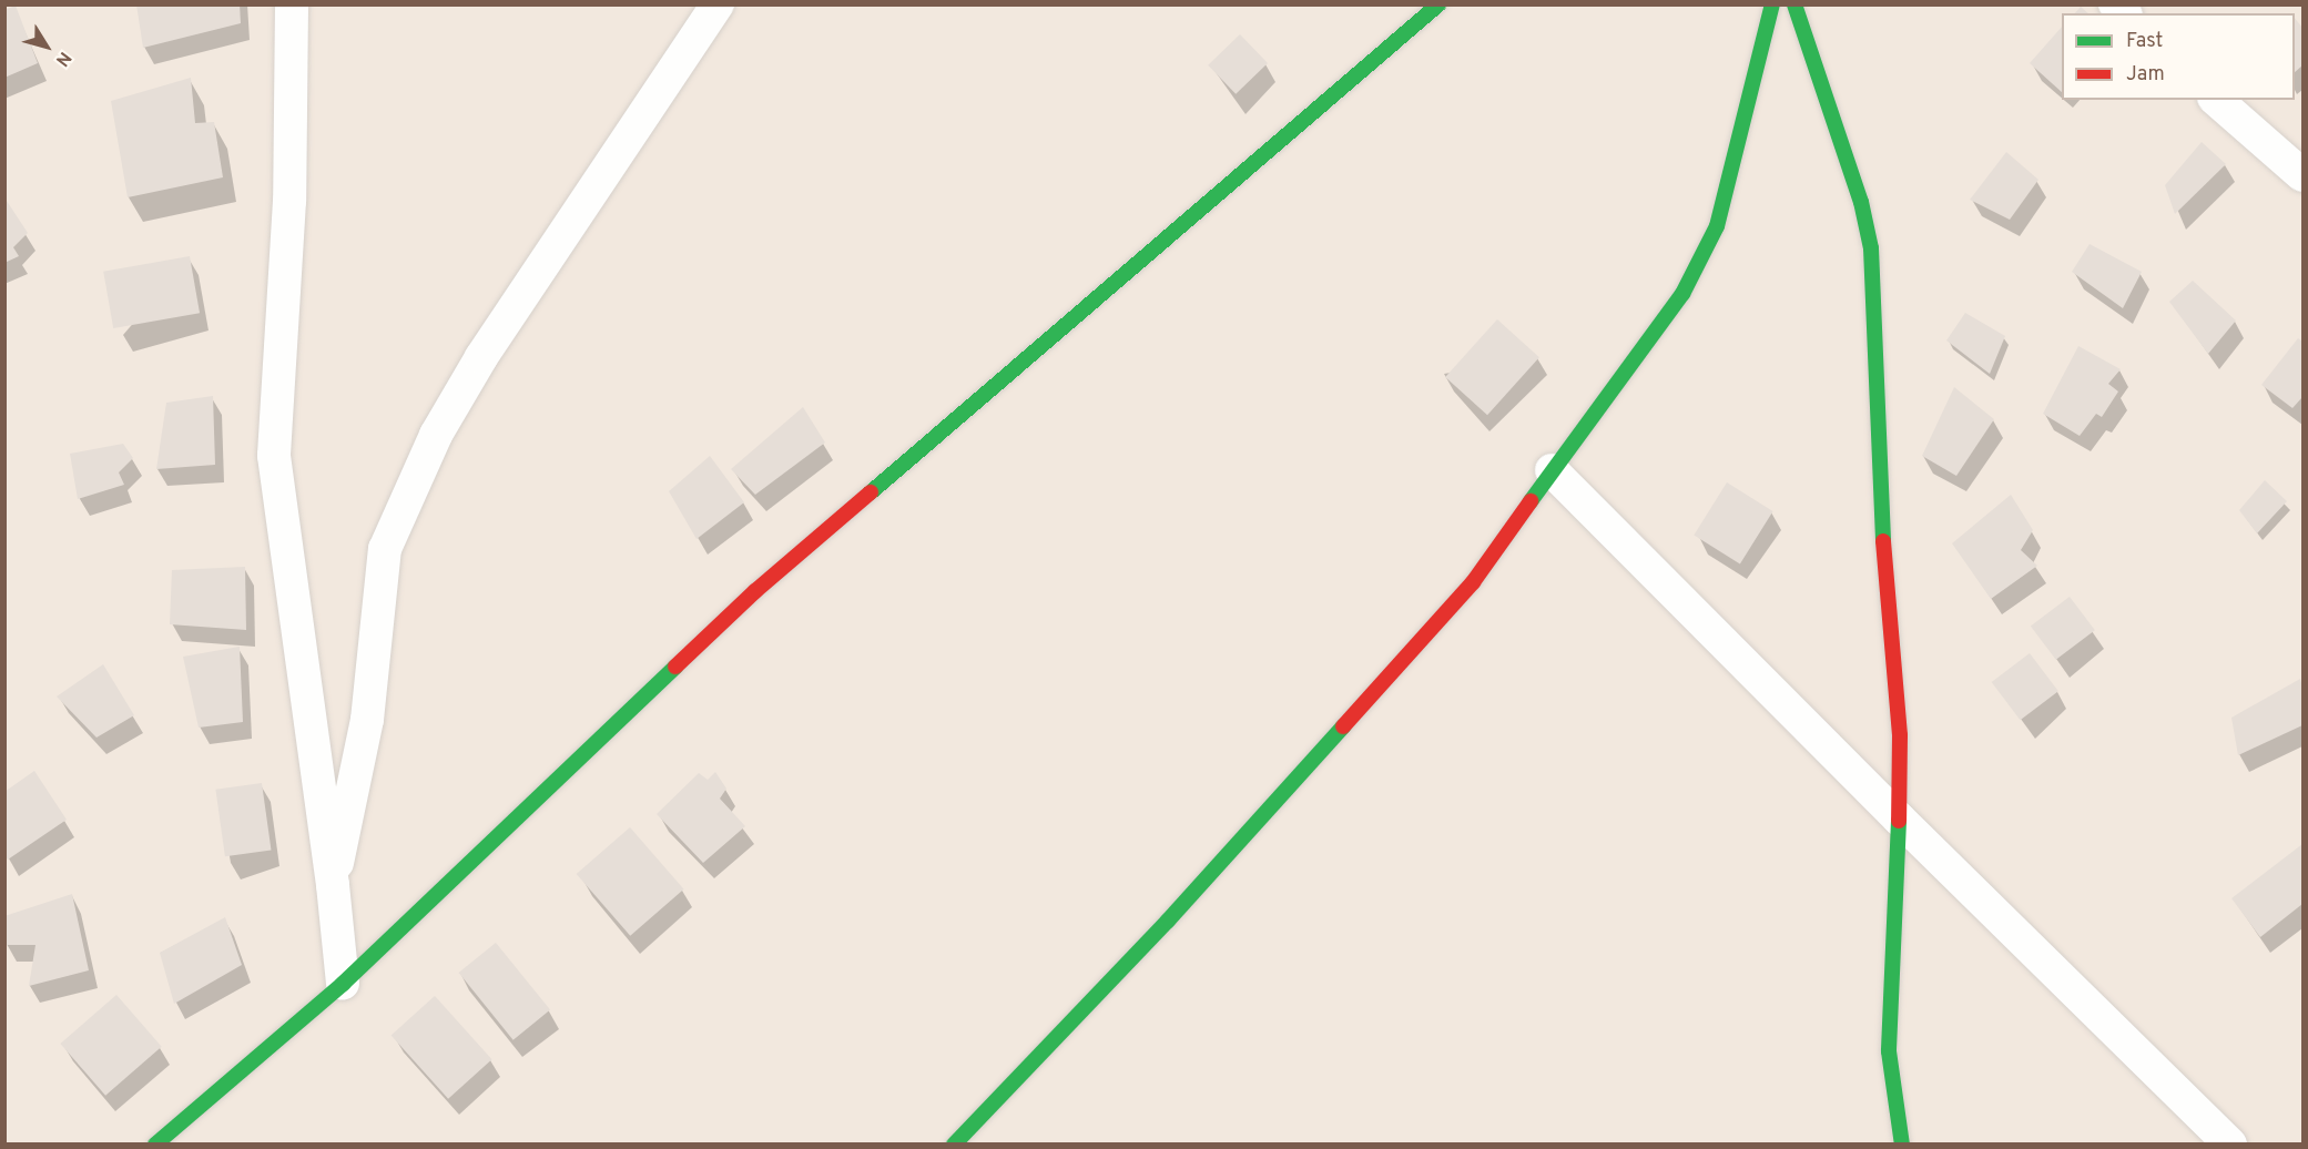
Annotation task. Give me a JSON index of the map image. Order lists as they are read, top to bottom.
{
  "legend": ["Fast", "Jam"],
  "north": "bottom right"
}
